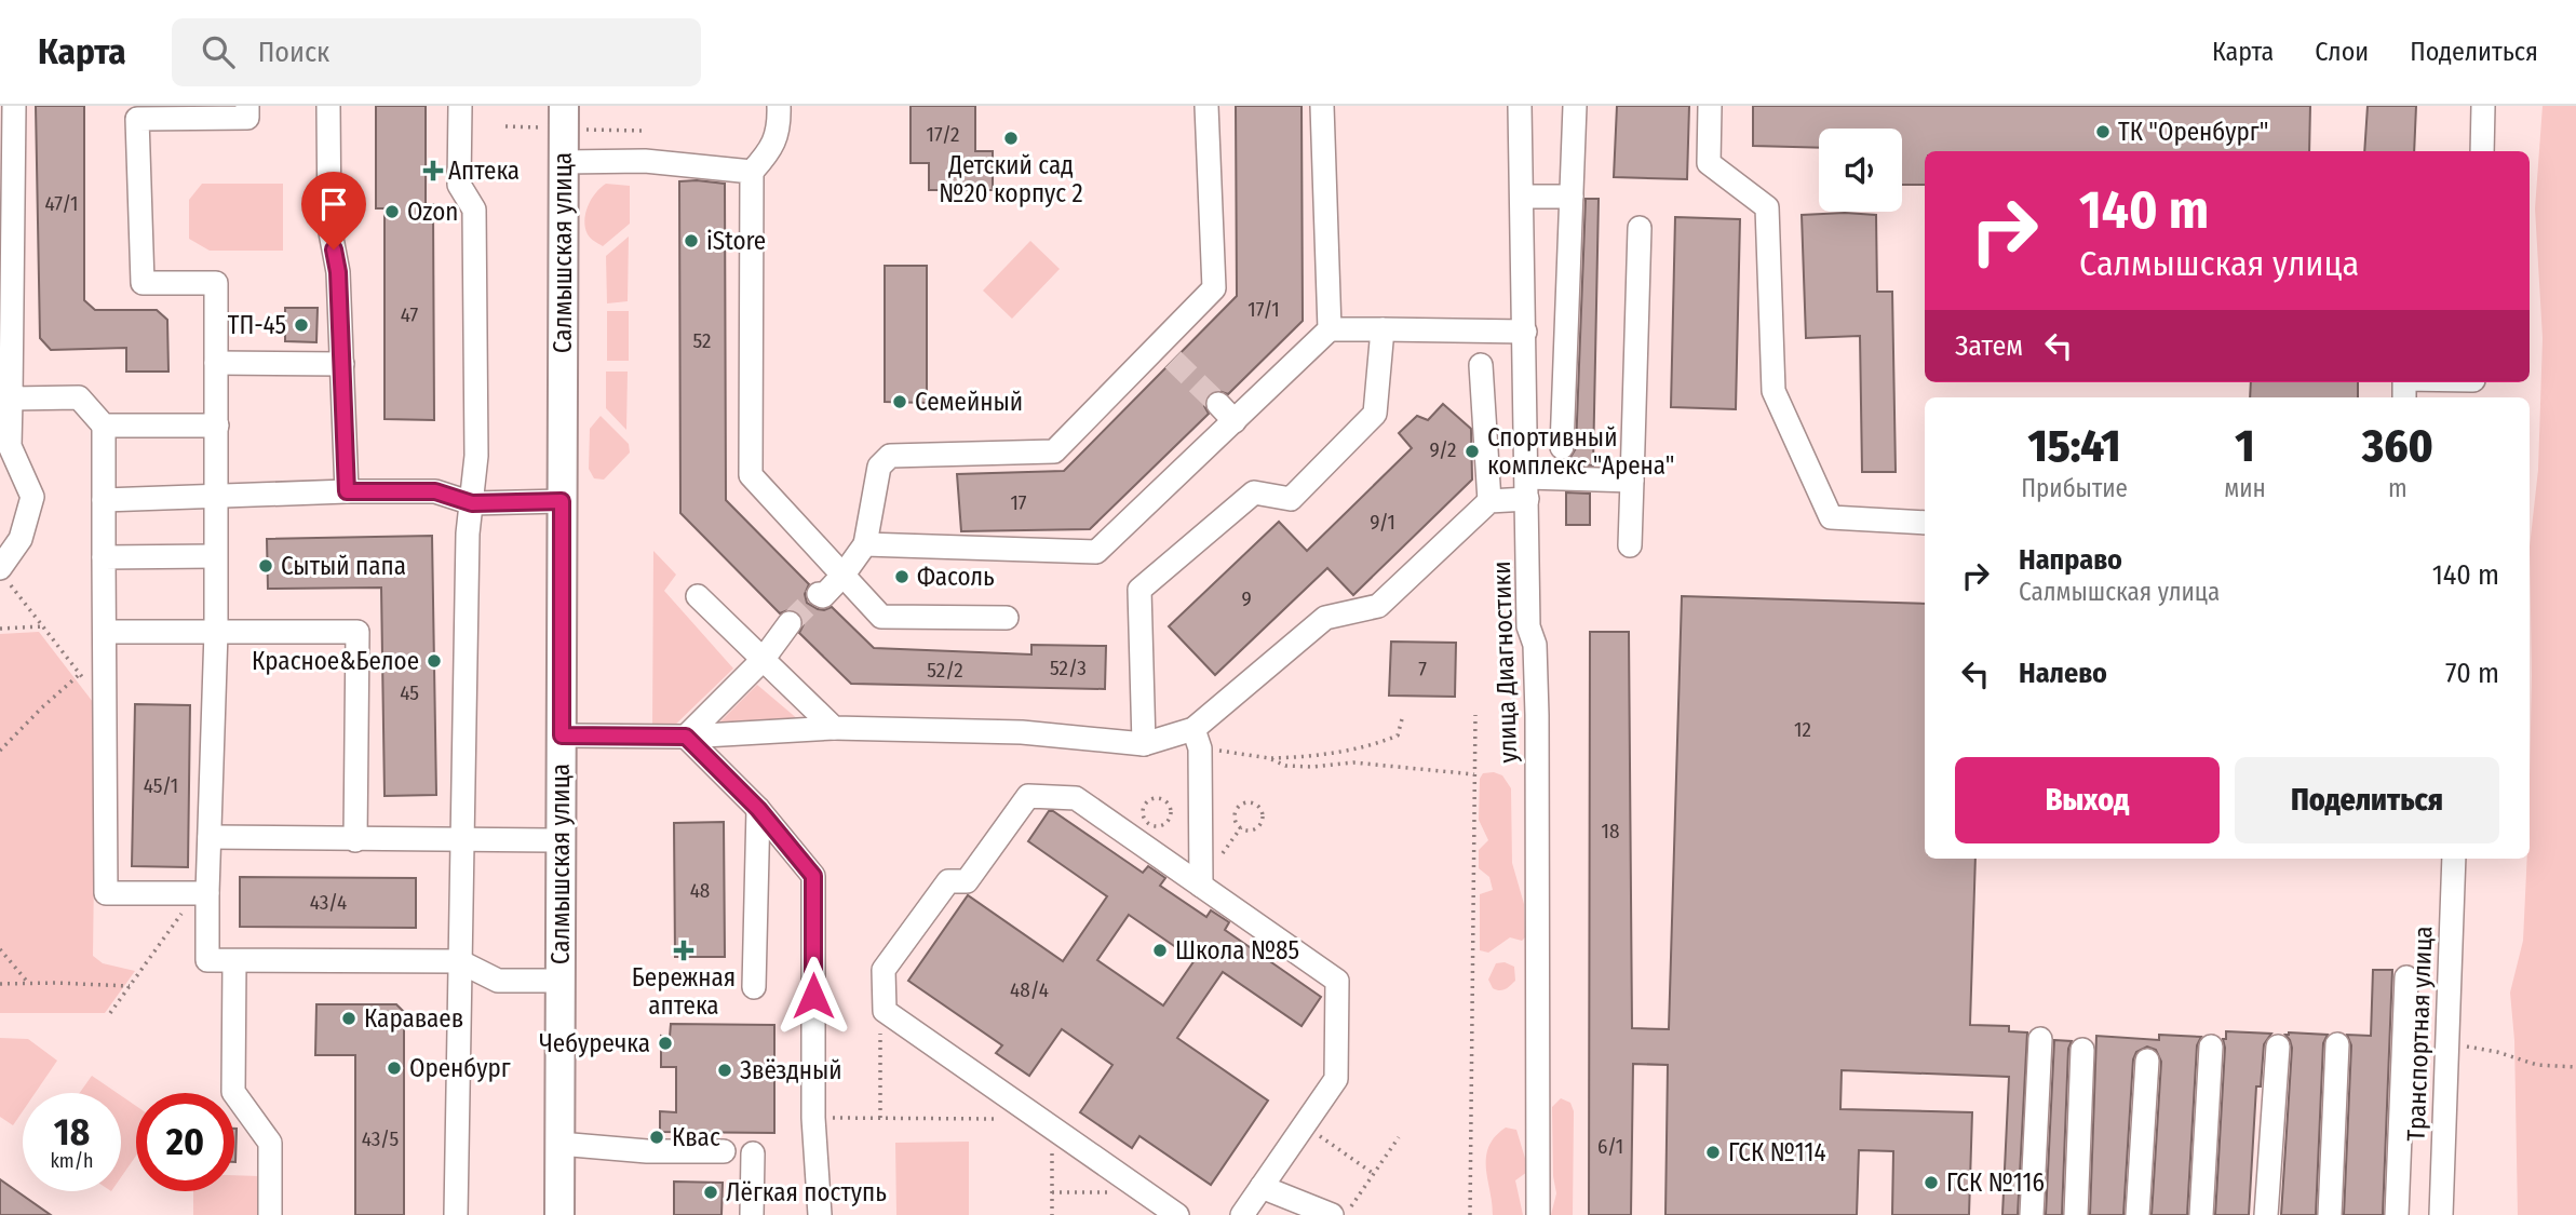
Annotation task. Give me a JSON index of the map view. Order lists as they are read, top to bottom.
{
  "streets": {
    "main road": ["Салмышская улица"],
    "street": ["улица Диагностики", "Транспортная улица"]
  },
  "places": {
    "other": [
      "ТК \"Оренбург\"",
      "Детский сад №20 корпус 2",
      "Ozon",
      "iStore",
      "ТП-45",
      "Семейный",
      "Спортивный комплекс \"Арена\"",
      "Сытый папа",
      "Фасоль",
      "Красное&Белое",
      "Школа №85",
      "Караваев",
      "Чебуречка",
      "Оренбург",
      "Звёздный",
      "Квас",
      "ГСК №114",
      "ГСК №116",
      "Лёгкая поступь"
    ],
    "health": ["Аптека", "Бережная аптека"]
  },
  "house_numbers": [
    "17/2",
    "47/1",
    "17/1",
    "47",
    "52",
    "9/2",
    "17",
    "9/1",
    "9",
    "52/3",
    "7",
    "52/2",
    "45",
    "12",
    "45/1",
    "18",
    "48",
    "43/4",
    "48/4",
    "43/5",
    "6/1"
  ],
  "page": {
    "header": "Карта",
    "search": "Поиск",
    "nav": ["Карта", "Слои", "Поделиться"],
    "turn": ["140 m", "Салмышская улица"],
    "then": "Затем",
    "eta": [
      "15:41",
      "Прибытие",
      "1",
      "мин",
      "360",
      "m"
    ],
    "list": [
      {
        "name": "Направо",
        "note": "Салмышская улица",
        "value": "140 m"
      },
      {
        "name": "Налево",
        "value": "70 m"
      }
    ],
    "buttons": ["Выход", "Поделиться"],
    "speed": "18 km/h",
    "limit": "20"
  }
}
